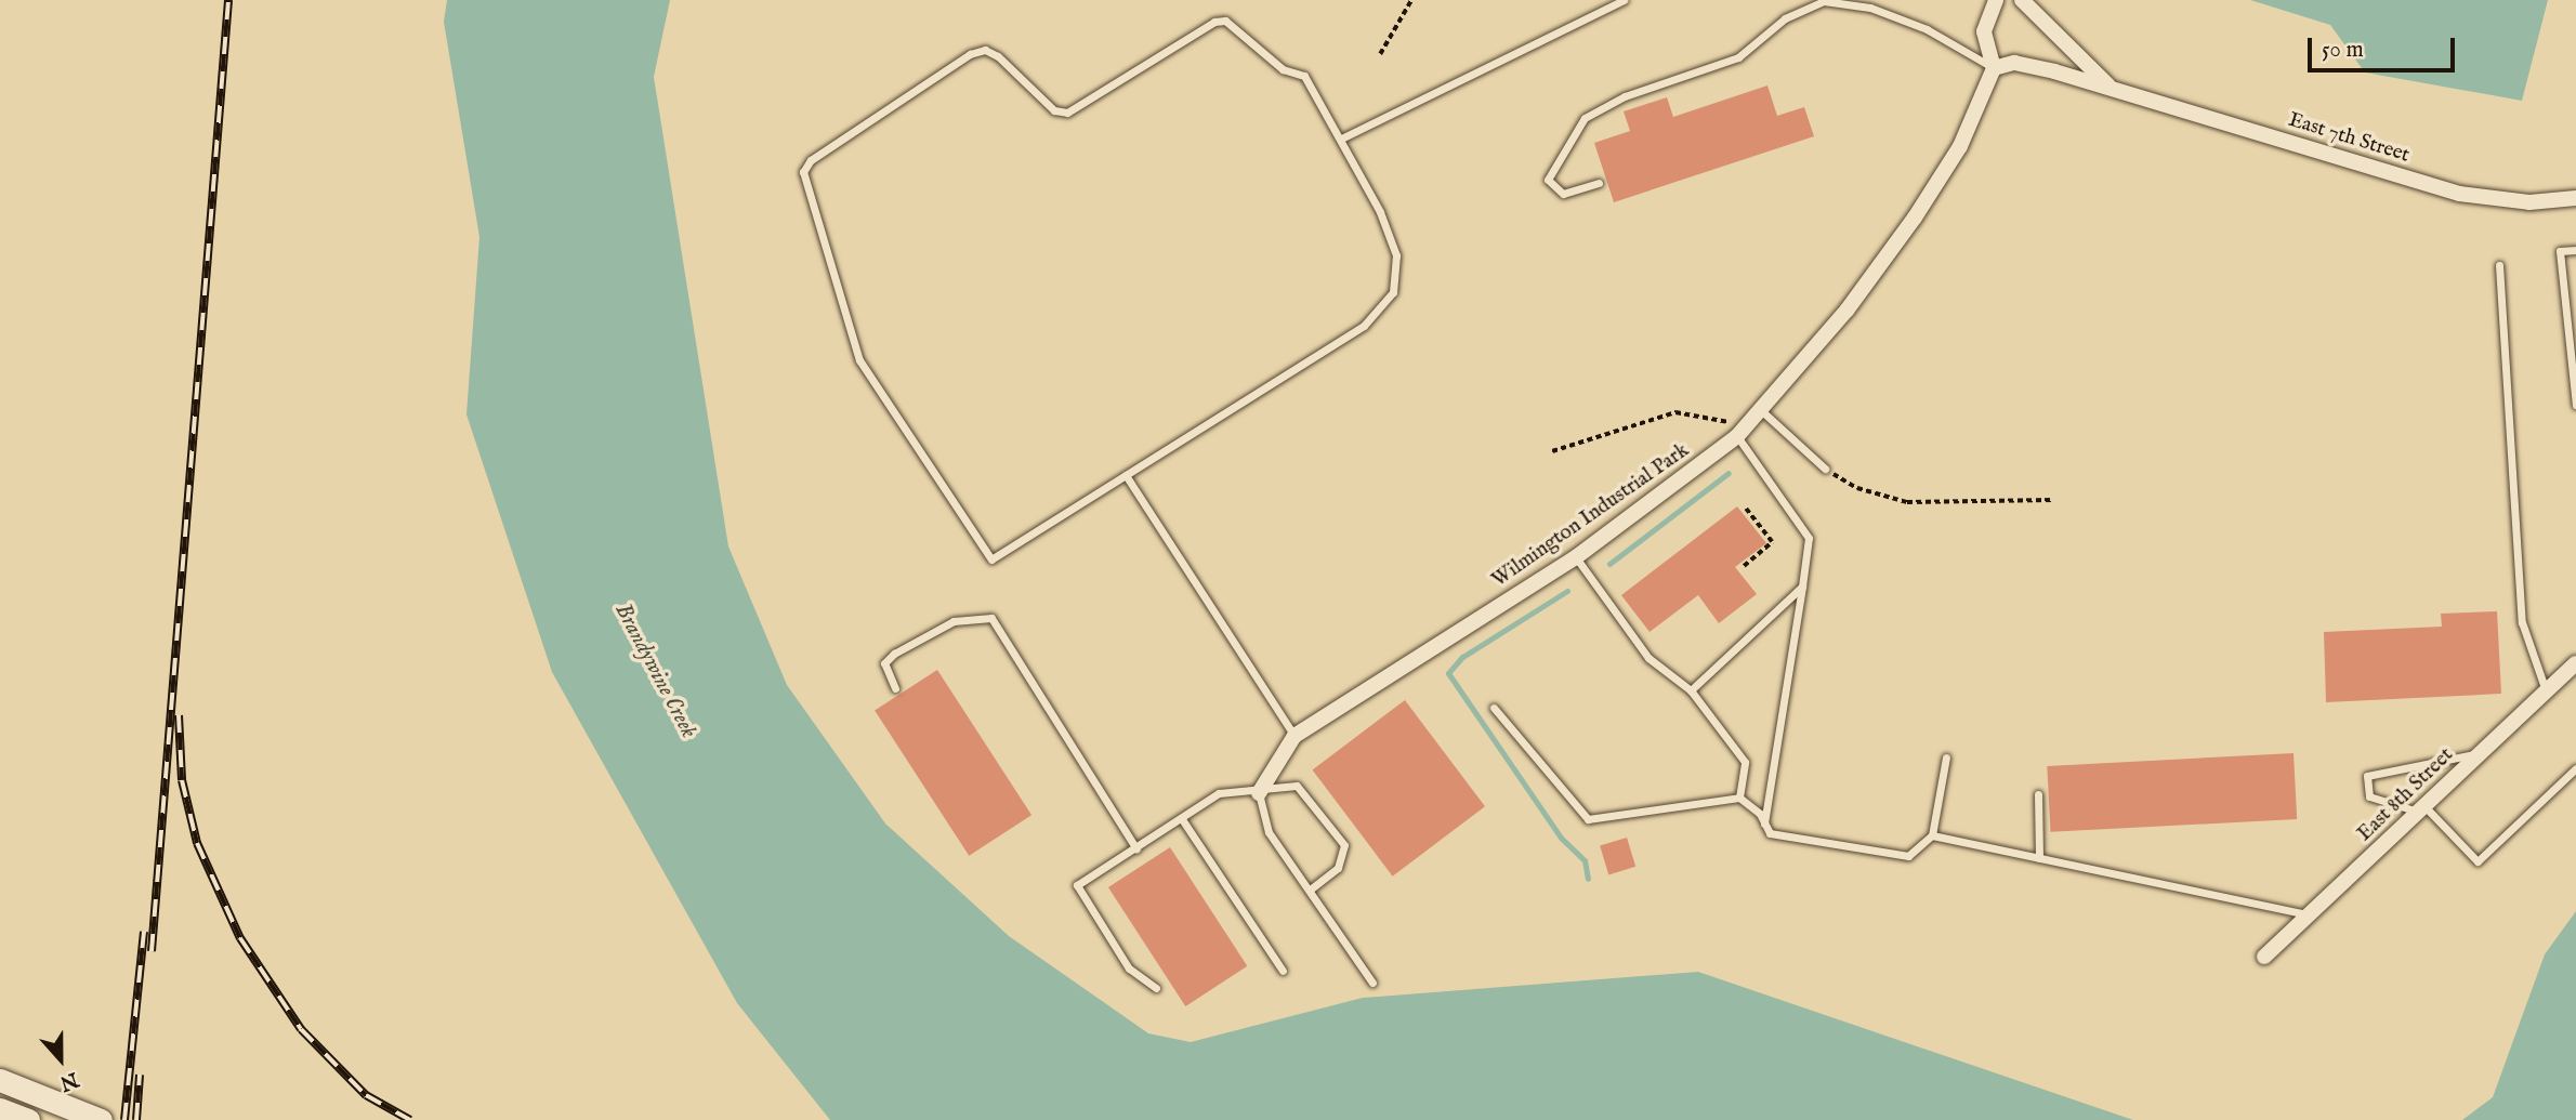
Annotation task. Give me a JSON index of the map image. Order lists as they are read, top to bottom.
{
  "streets": {
    "street": ["East 7th Street", "Wilmington Industrial Park", "East 8th Street"]
  },
  "crossings": [
    ["East 7th Street", "Wilmington Industrial Park"]
  ],
  "water": ["Brandywine Creek"],
  "scale_bar": "50 m",
  "north": "bottom"
}
